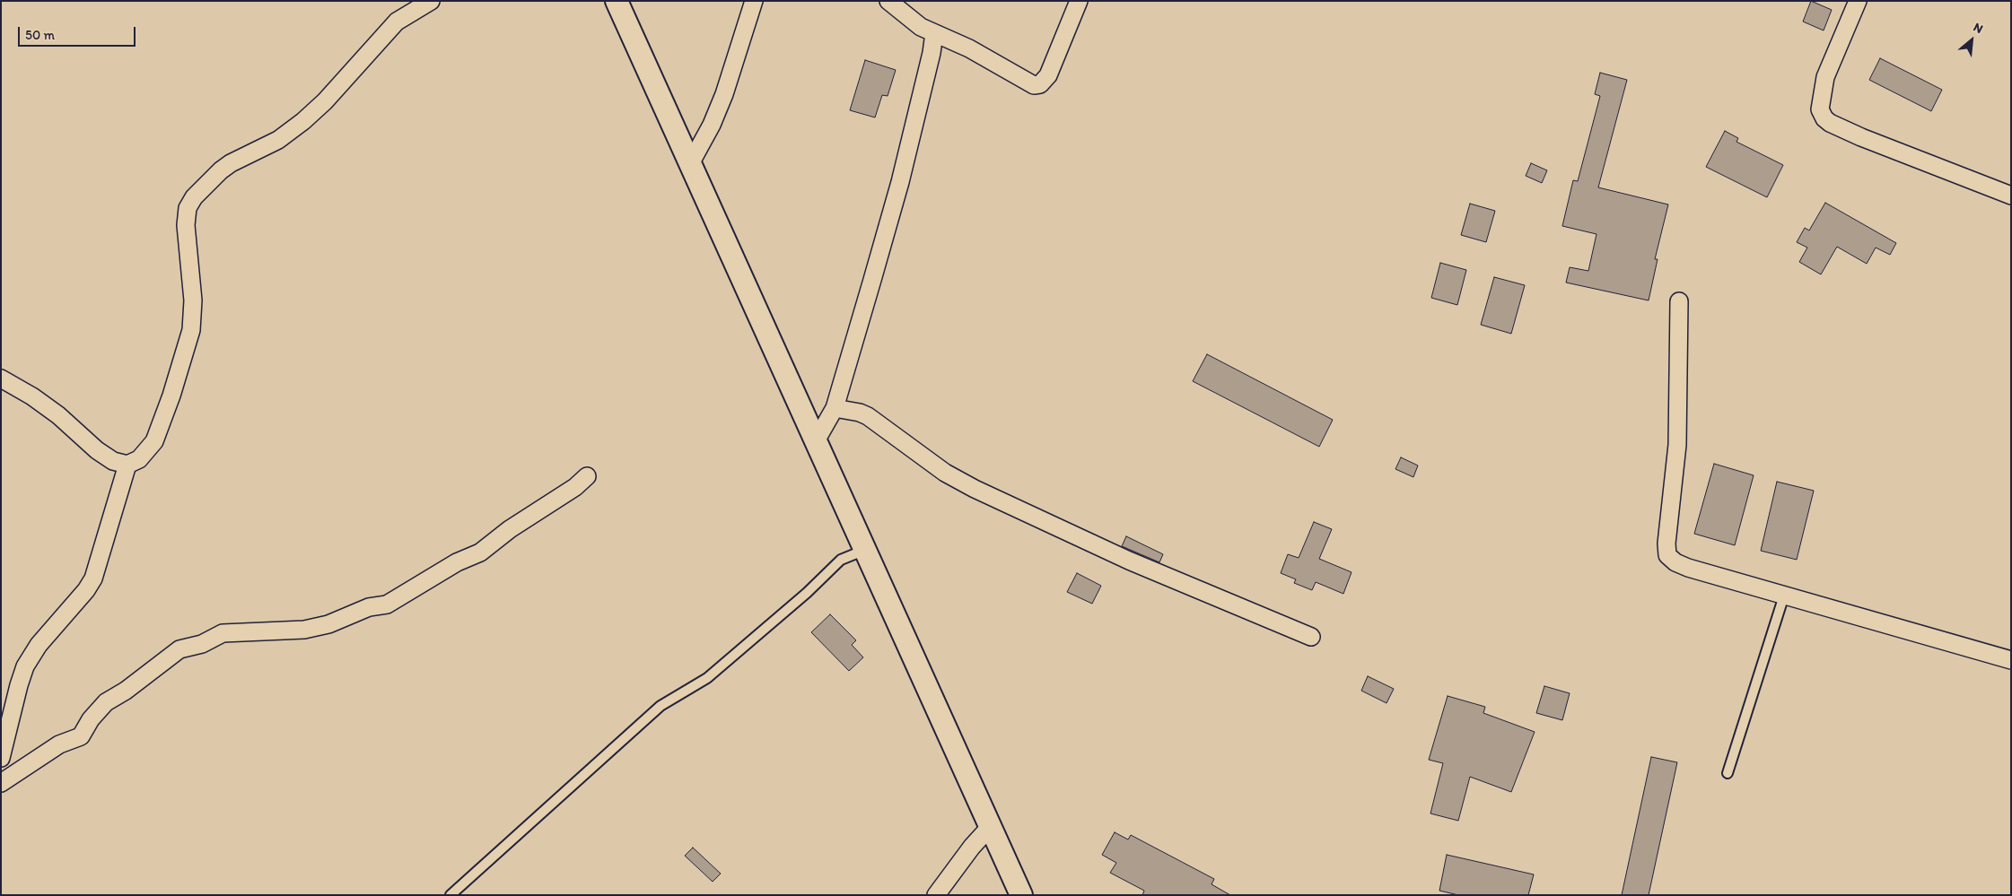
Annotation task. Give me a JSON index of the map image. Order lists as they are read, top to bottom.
{
  "scale_bar": "50 m",
  "north": "top right"
}
